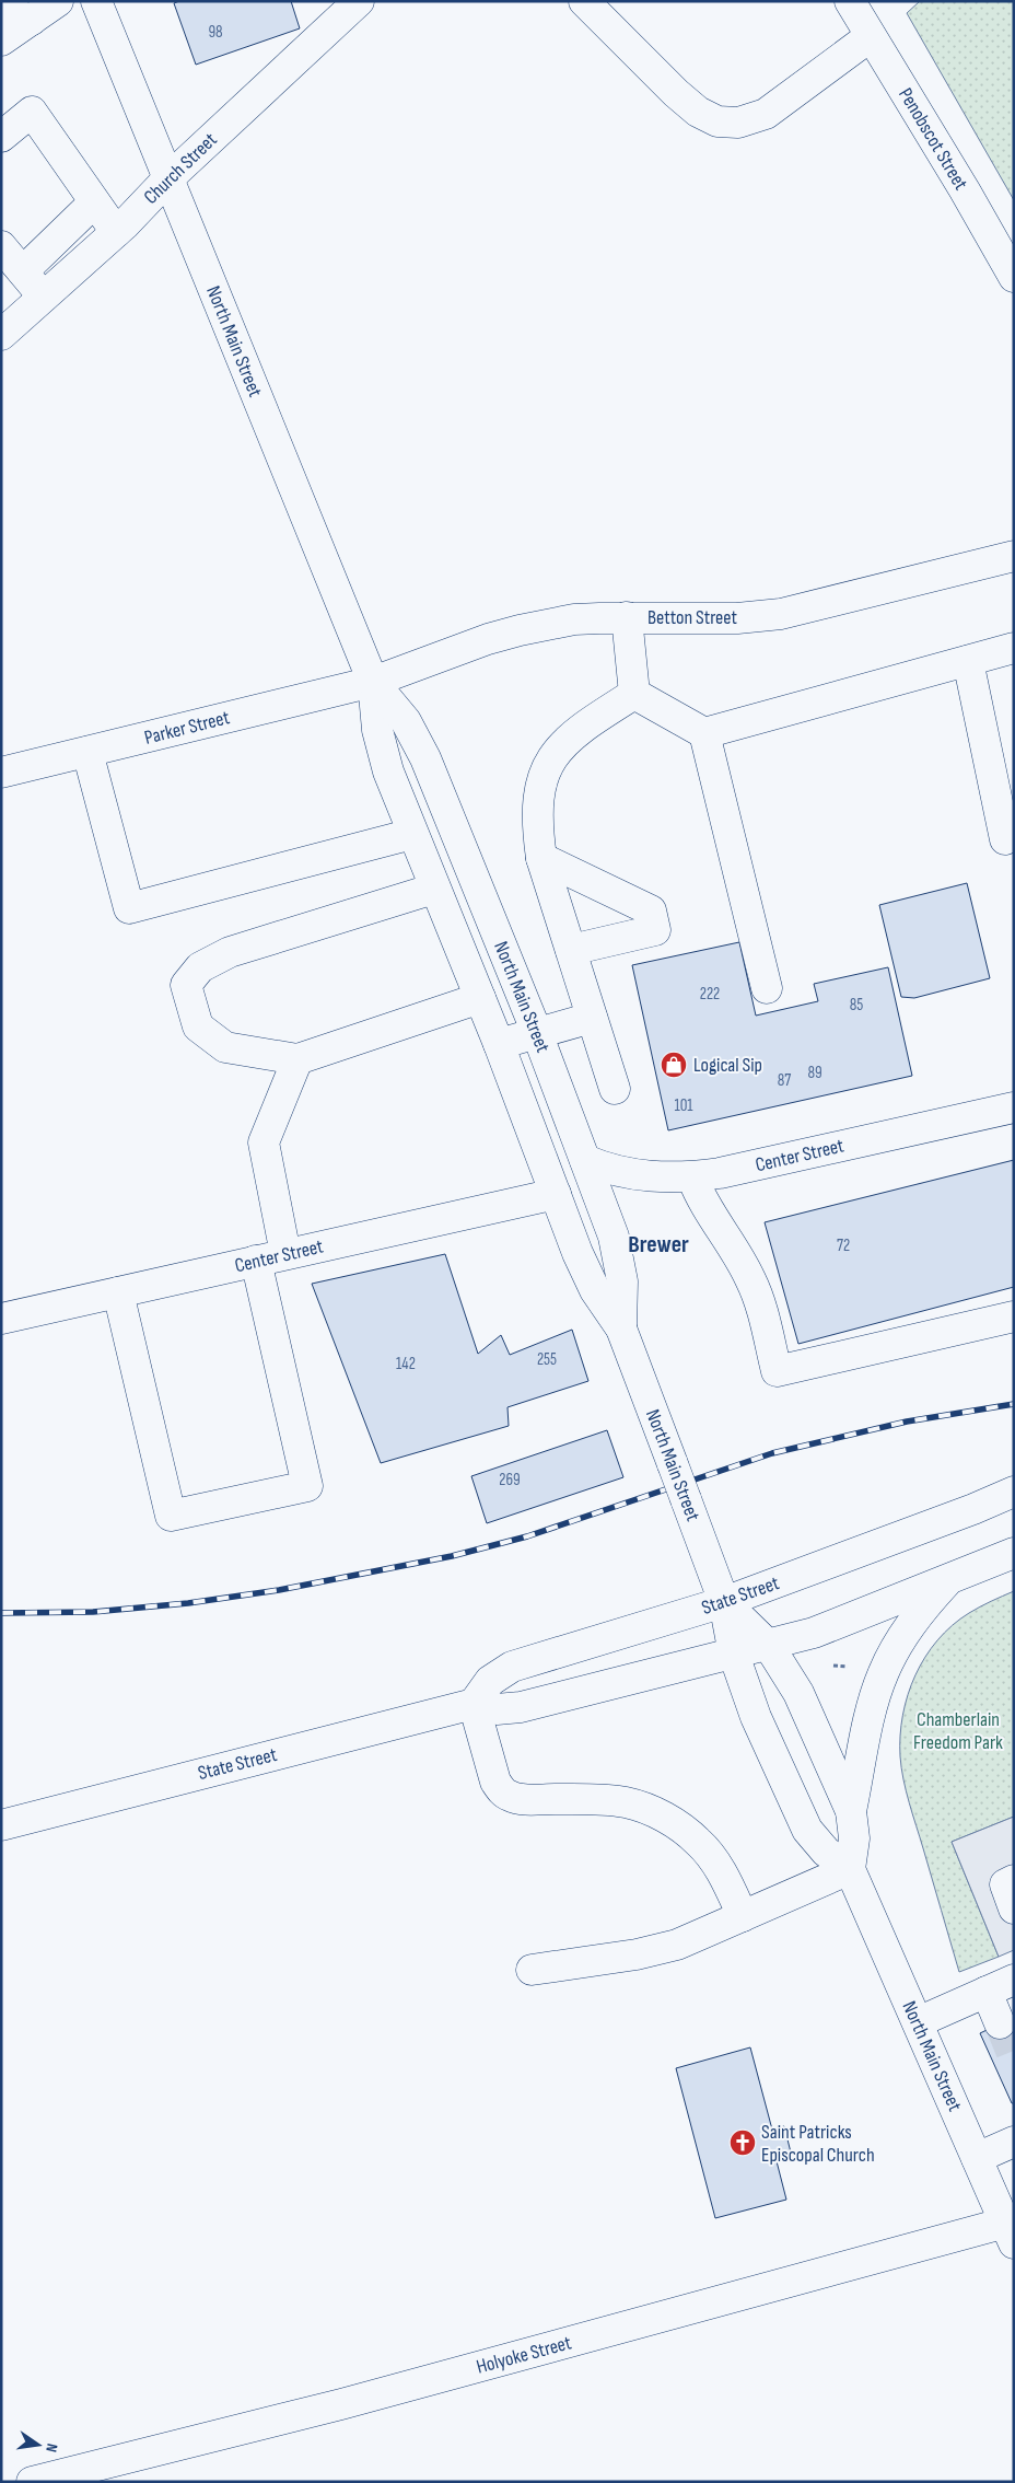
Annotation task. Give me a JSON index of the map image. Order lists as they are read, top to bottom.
{
  "streets": {
    "main road": [
      "Penobscot Street",
      "Church Street",
      "North Main Street",
      "Betton Street",
      "Parker Street",
      "Center Street",
      "State Street",
      "Holyoke Street"
    ]
  },
  "crossings": [
    ["Church Street", "North Main Street"],
    ["North Main Street", "Betton Street"],
    ["North Main Street", "Parker Street"],
    ["North Main Street", "Center Street"],
    ["North Main Street", "State Street"],
    ["North Main Street", "Holyoke Street"],
    ["Betton Street", "Parker Street"]
  ],
  "districts": ["Brewer"],
  "parks": ["Chamberlain Freedom Park"],
  "places": {
    "shop": ["Logical Sip"],
    "church": ["Saint Patricks Episcopal Church"]
  },
  "house_numbers": [
    "98",
    "222",
    "85",
    "89",
    "87",
    "101",
    "72",
    "255",
    "142",
    "269"
  ],
  "north": "right"
}
